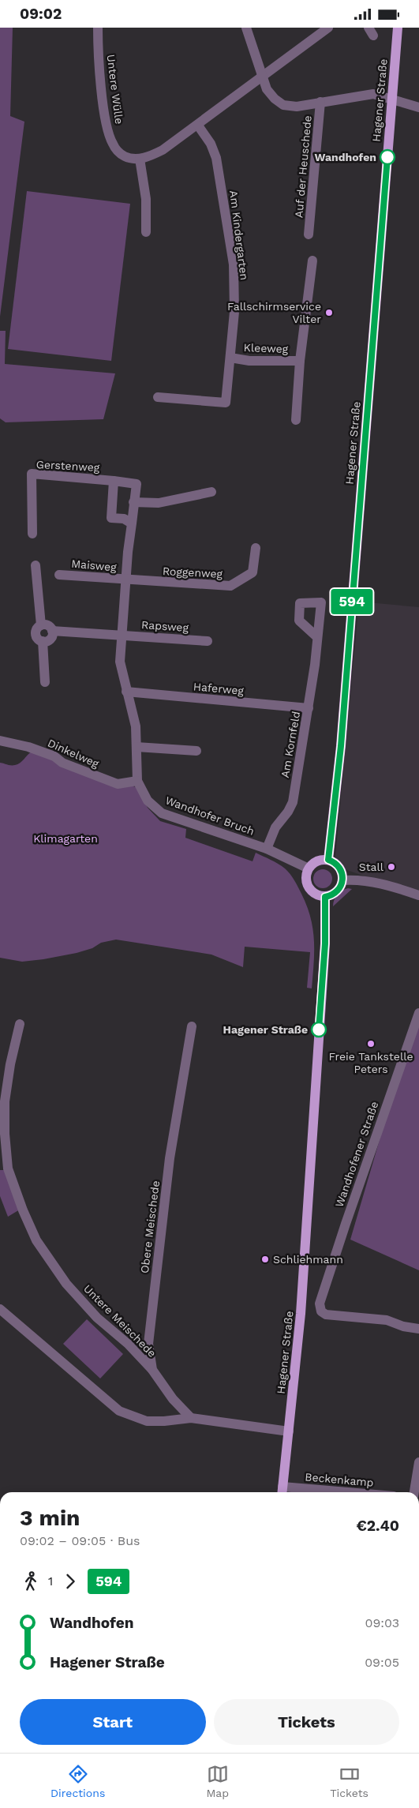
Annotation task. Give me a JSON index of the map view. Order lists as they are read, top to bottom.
{
  "streets": {
    "main road": ["Hagener Straße"],
    "street": [
      "Untere Wülle",
      "Auf der Heuschede",
      "Am Kindergarten",
      "Kleeweg",
      "Gerstenweg",
      "Maisweg",
      "Roggenweg",
      "Rapsweg",
      "Haferweg",
      "Am Kornfeld",
      "Dinkelweg",
      "Wandhofer Bruch",
      "Wandhofener Straße",
      "Obere Meischede",
      "Untere Meischede",
      "Beckenkamp"
    ]
  },
  "crossings": [
    ["Hagener Straße", "Wandhofer Bruch"],
    ["Hagener Straße", "Beckenkamp"],
    ["Am Kindergarten", "Kleeweg"],
    ["Gerstenweg", "Wandhofer Bruch"],
    ["Maisweg", "Roggenweg"],
    ["Maisweg", "Wandhofer Bruch"],
    ["Roggenweg", "Wandhofer Bruch"],
    ["Rapsweg", "Wandhofer Bruch"],
    ["Haferweg", "Am Kornfeld"],
    ["Haferweg", "Wandhofer Bruch"],
    ["Am Kornfeld", "Wandhofer Bruch"],
    ["Dinkelweg", "Wandhofer Bruch"],
    ["Obere Meischede", "Untere Meischede"]
  ],
  "parks": ["Klimagarten"],
  "places": [
    "Wandhofen",
    "Fallschirmservice Vilter",
    "Stall",
    "Hagener Straße",
    "Freie Tankstelle Peters",
    "Schliehmann"
  ],
  "lines": ["bus line 594"],
  "page": {
    "status": "09:02",
    "on_map": "594",
    "heading": ["3 min", "09:02 – 09:05 · Bus", "€2.40"],
    "legs": ["1", "594"],
    "list": [
      {
        "name": "Wandhofen",
        "value": "09:03"
      },
      {
        "name": "Hagener Straße",
        "value": "09:05"
      }
    ],
    "buttons": ["Start", "Tickets"],
    "tabs": ["Directions", "Map", "Tickets"]
  }
}
